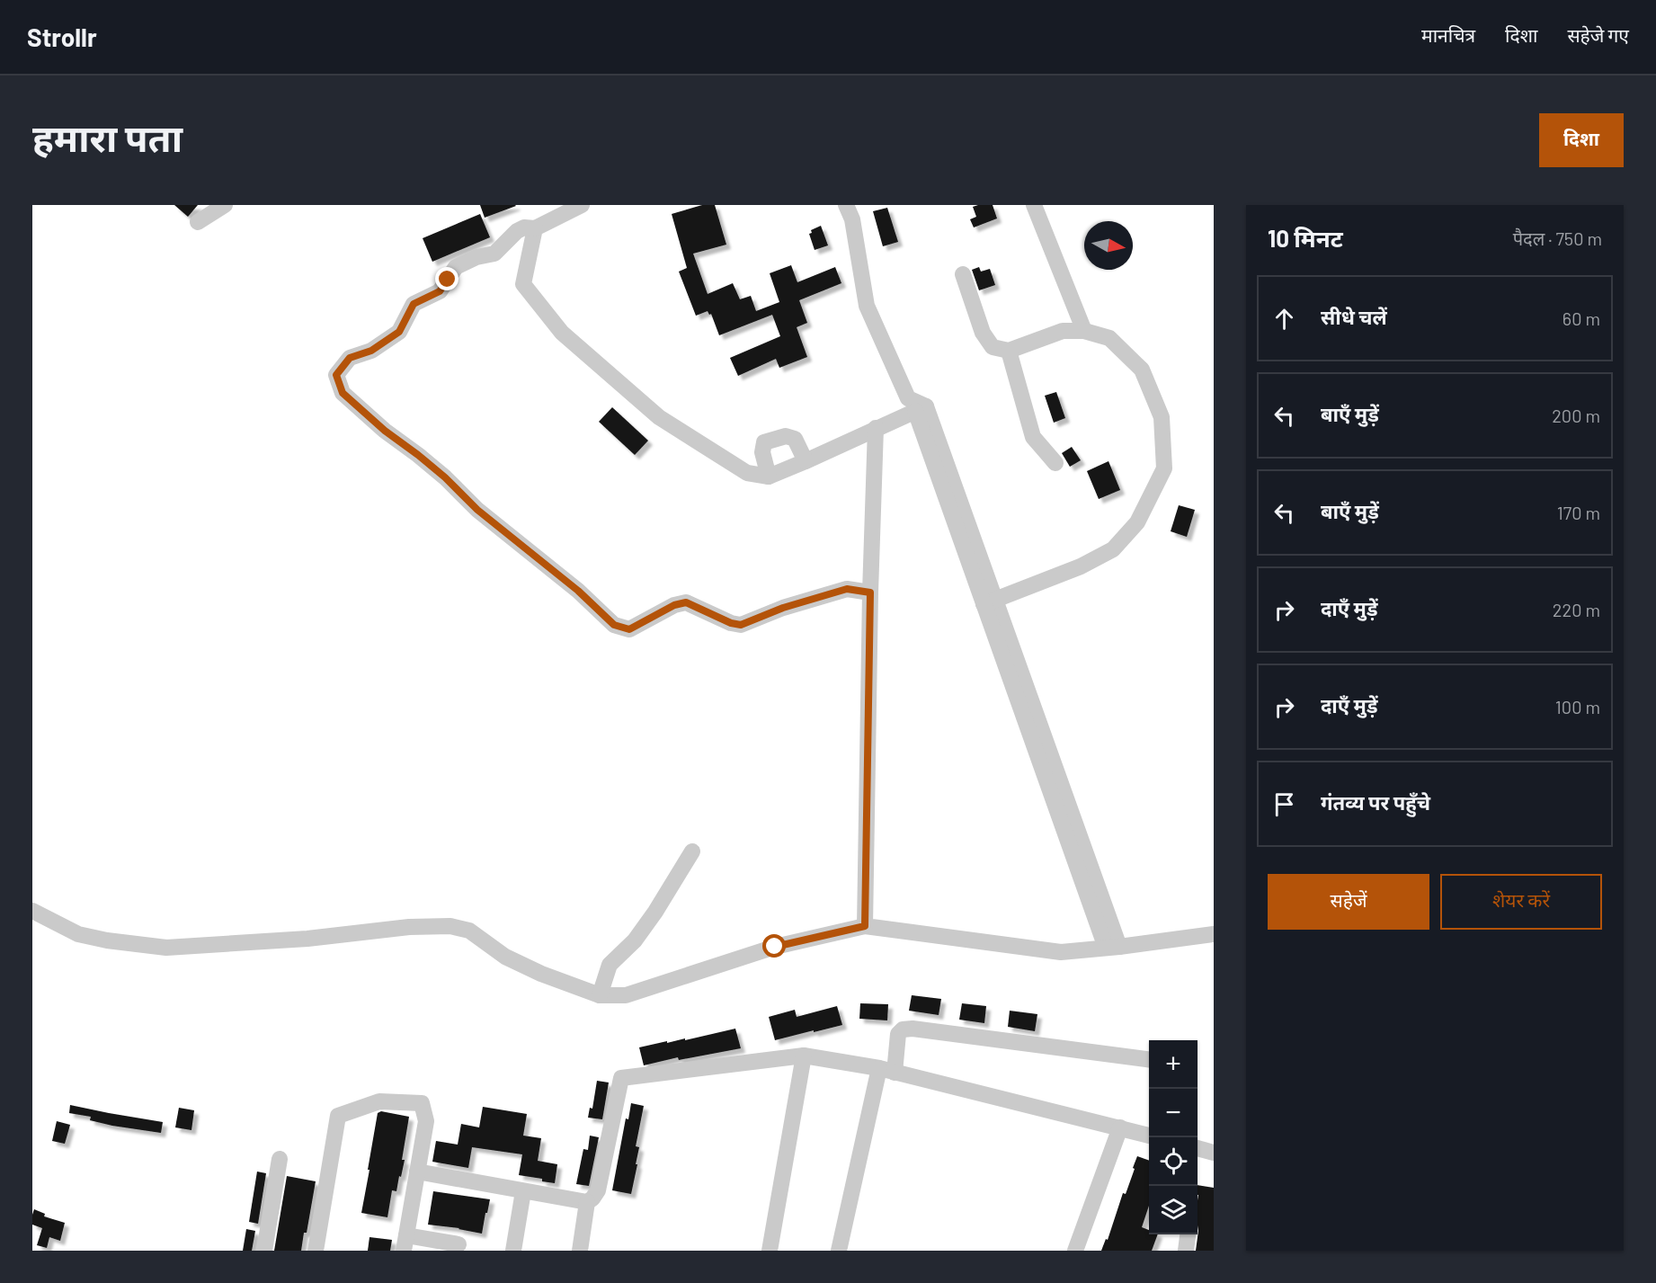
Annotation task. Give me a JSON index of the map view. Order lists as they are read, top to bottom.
{
  "north": "right",
  "page": {
    "header": "Strollr",
    "nav": ["मानचित्र", "दिशा", "सहेजे गए"],
    "buttons": [
      "दिशा",
      ["सहेजें", "शेयर करें"]
    ],
    "title": "हमारा पता",
    "heading": ["10 मिनट", "पैदल · 750 m"],
    "list": [
      ["सीधे चलें", "60 m"],
      ["बाएँ मुड़ें", "200 m"],
      ["बाएँ मुड़ें", "170 m"],
      ["दाएँ मुड़ें", "220 m"],
      ["दाएँ मुड़ें", "100 m"],
      "गंतव्य पर पहुँचे"
    ],
    "map_buttons": ["+", "−"]
  }
}
